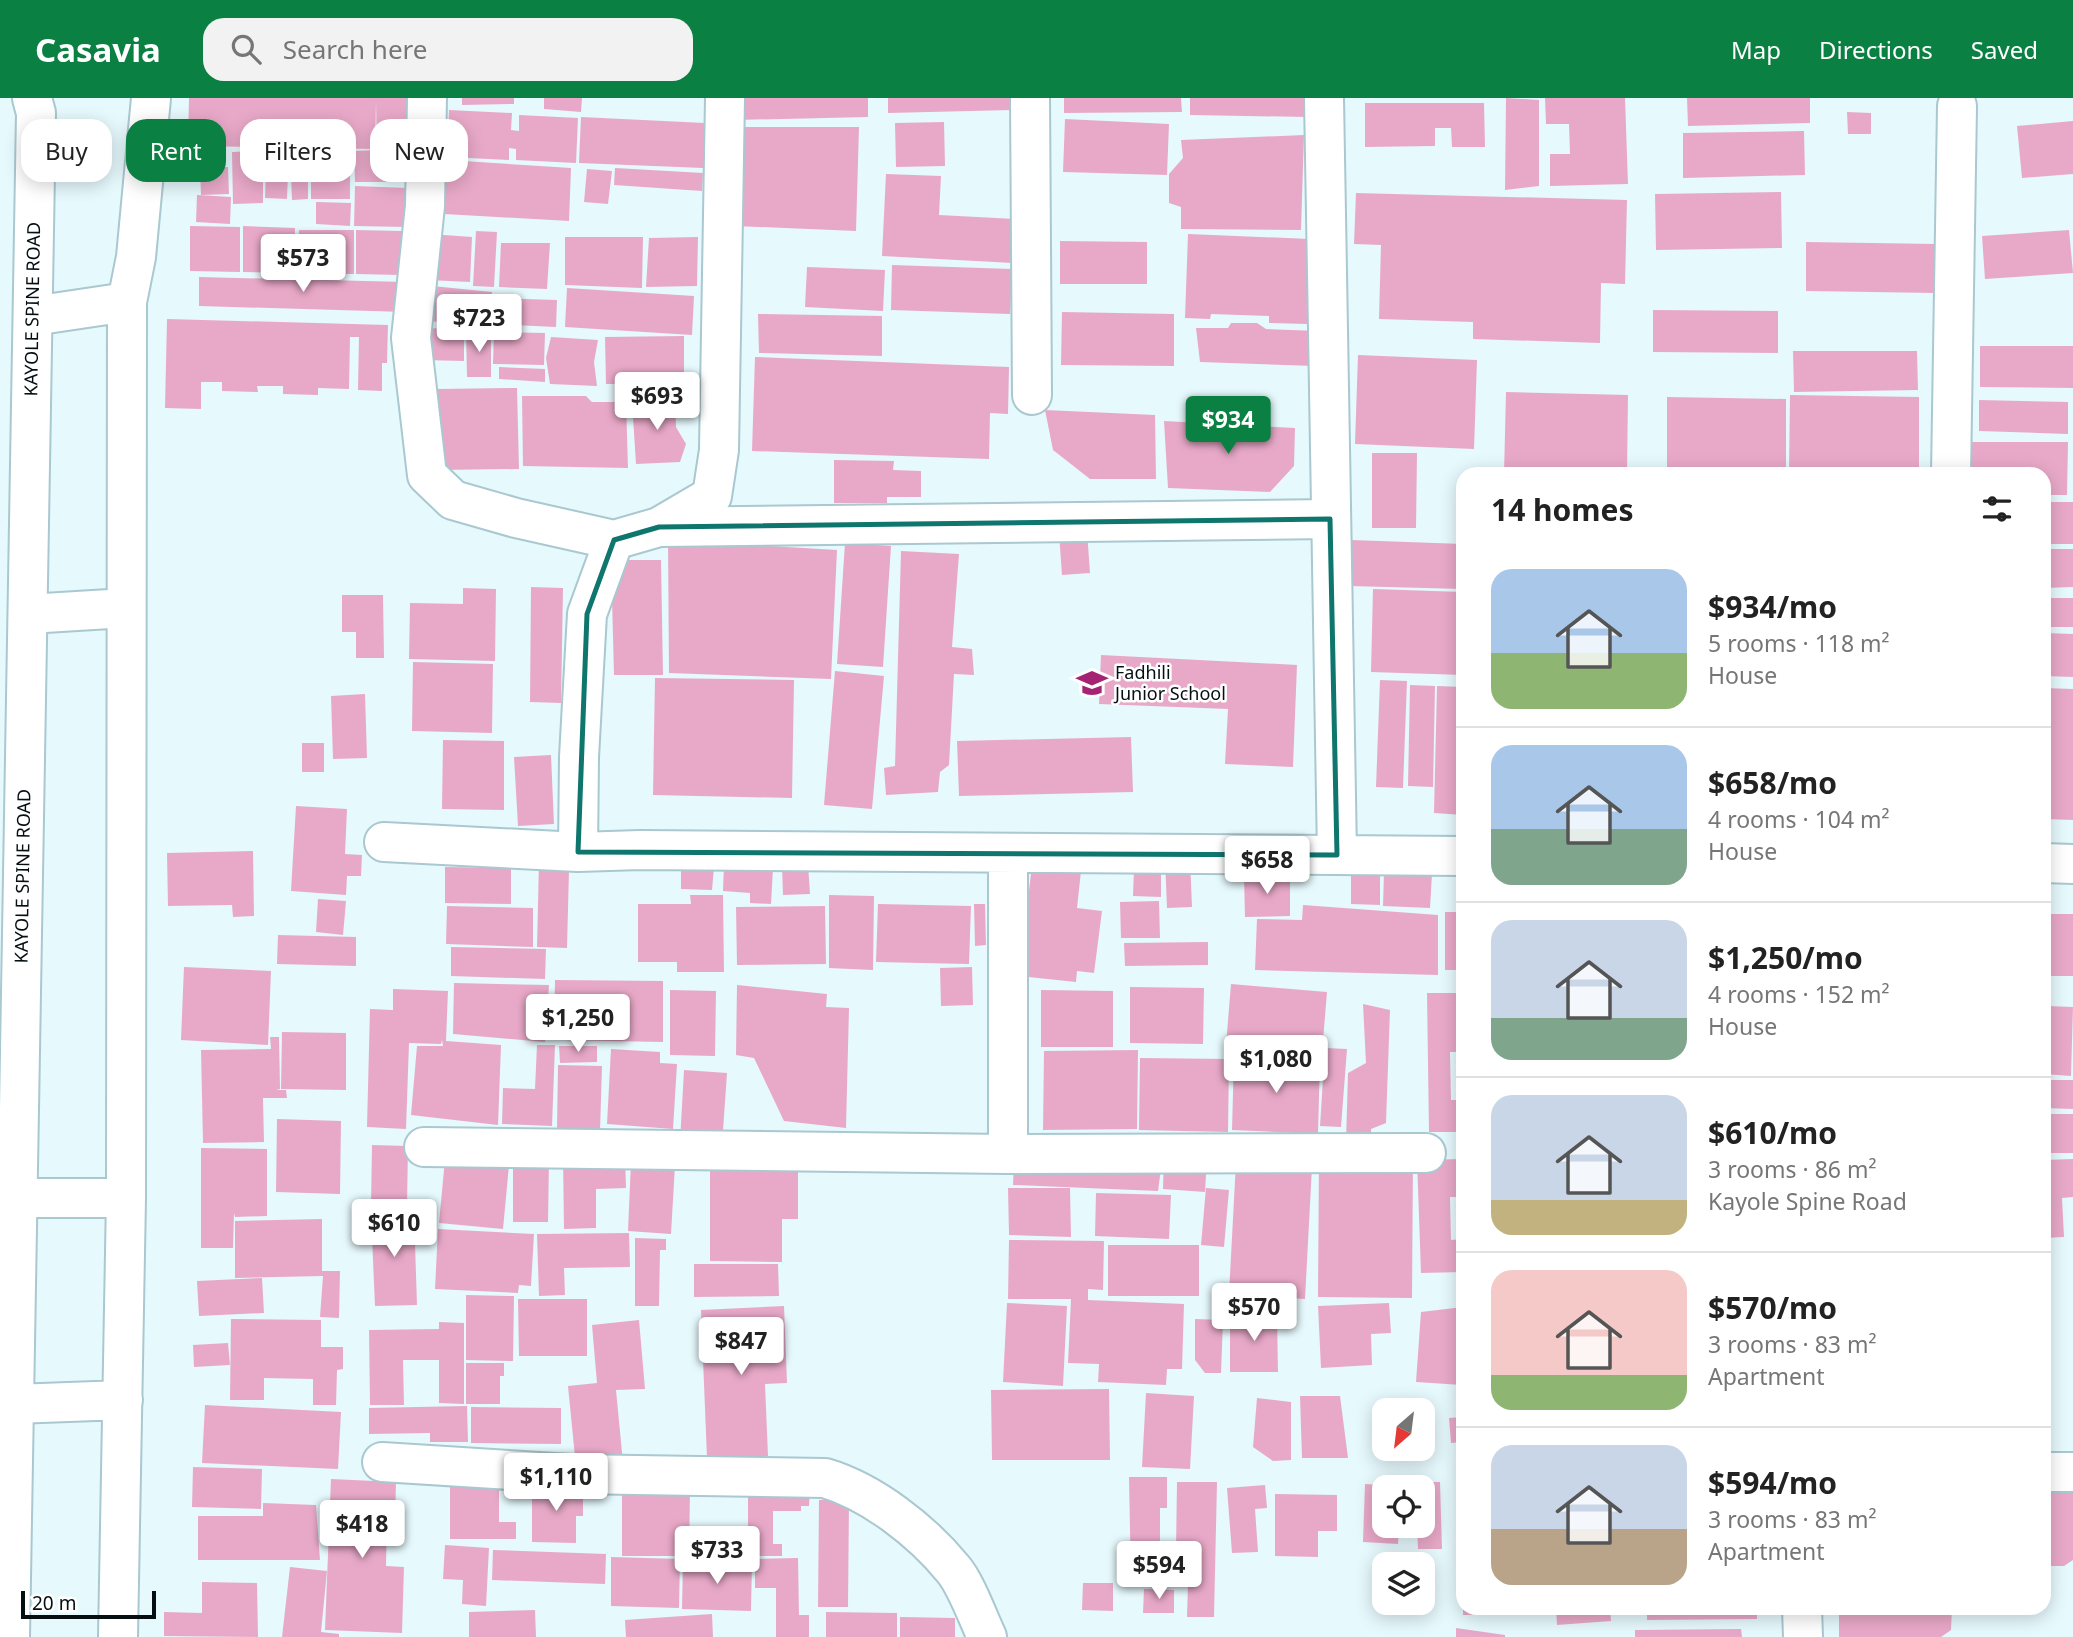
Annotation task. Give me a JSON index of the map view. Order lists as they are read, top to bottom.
{
  "streets": {
    "street": ["KAYOLE SPINE ROAD"]
  },
  "places": {
    "school or university": ["Fadhili Junior School"]
  },
  "scale_bar": "20 m",
  "north": "bottom left",
  "page": {
    "header": "Casavia",
    "search": "Search here",
    "nav": ["Map", "Directions", "Saved"],
    "chip": [
      "Buy",
      "Rent",
      "Filters",
      "New"
    ],
    "price": [
      "$573",
      "$723",
      "$693",
      "$934",
      "$658",
      "$1,250",
      "$1,080",
      "$610",
      "$570",
      "$847",
      "$1,110",
      "$418",
      "$733",
      "$594"
    ],
    "heading": "14 homes",
    "list": [
      {
        "name": "$934/mo",
        "note": "5 rooms · 118 m² · House"
      },
      {
        "name": "$658/mo",
        "note": "4 rooms · 104 m² · House"
      },
      {
        "name": "$1,250/mo",
        "note": "4 rooms · 152 m² · House"
      },
      {
        "name": "$610/mo",
        "note": "3 rooms · 86 m² · Kayole Spine Road"
      },
      {
        "name": "$570/mo",
        "note": "3 rooms · 83 m² · Apartment"
      },
      {
        "name": "$594/mo",
        "note": "3 rooms · 83 m² · Apartment"
      }
    ],
    "scale": "20 m"
  }
}
